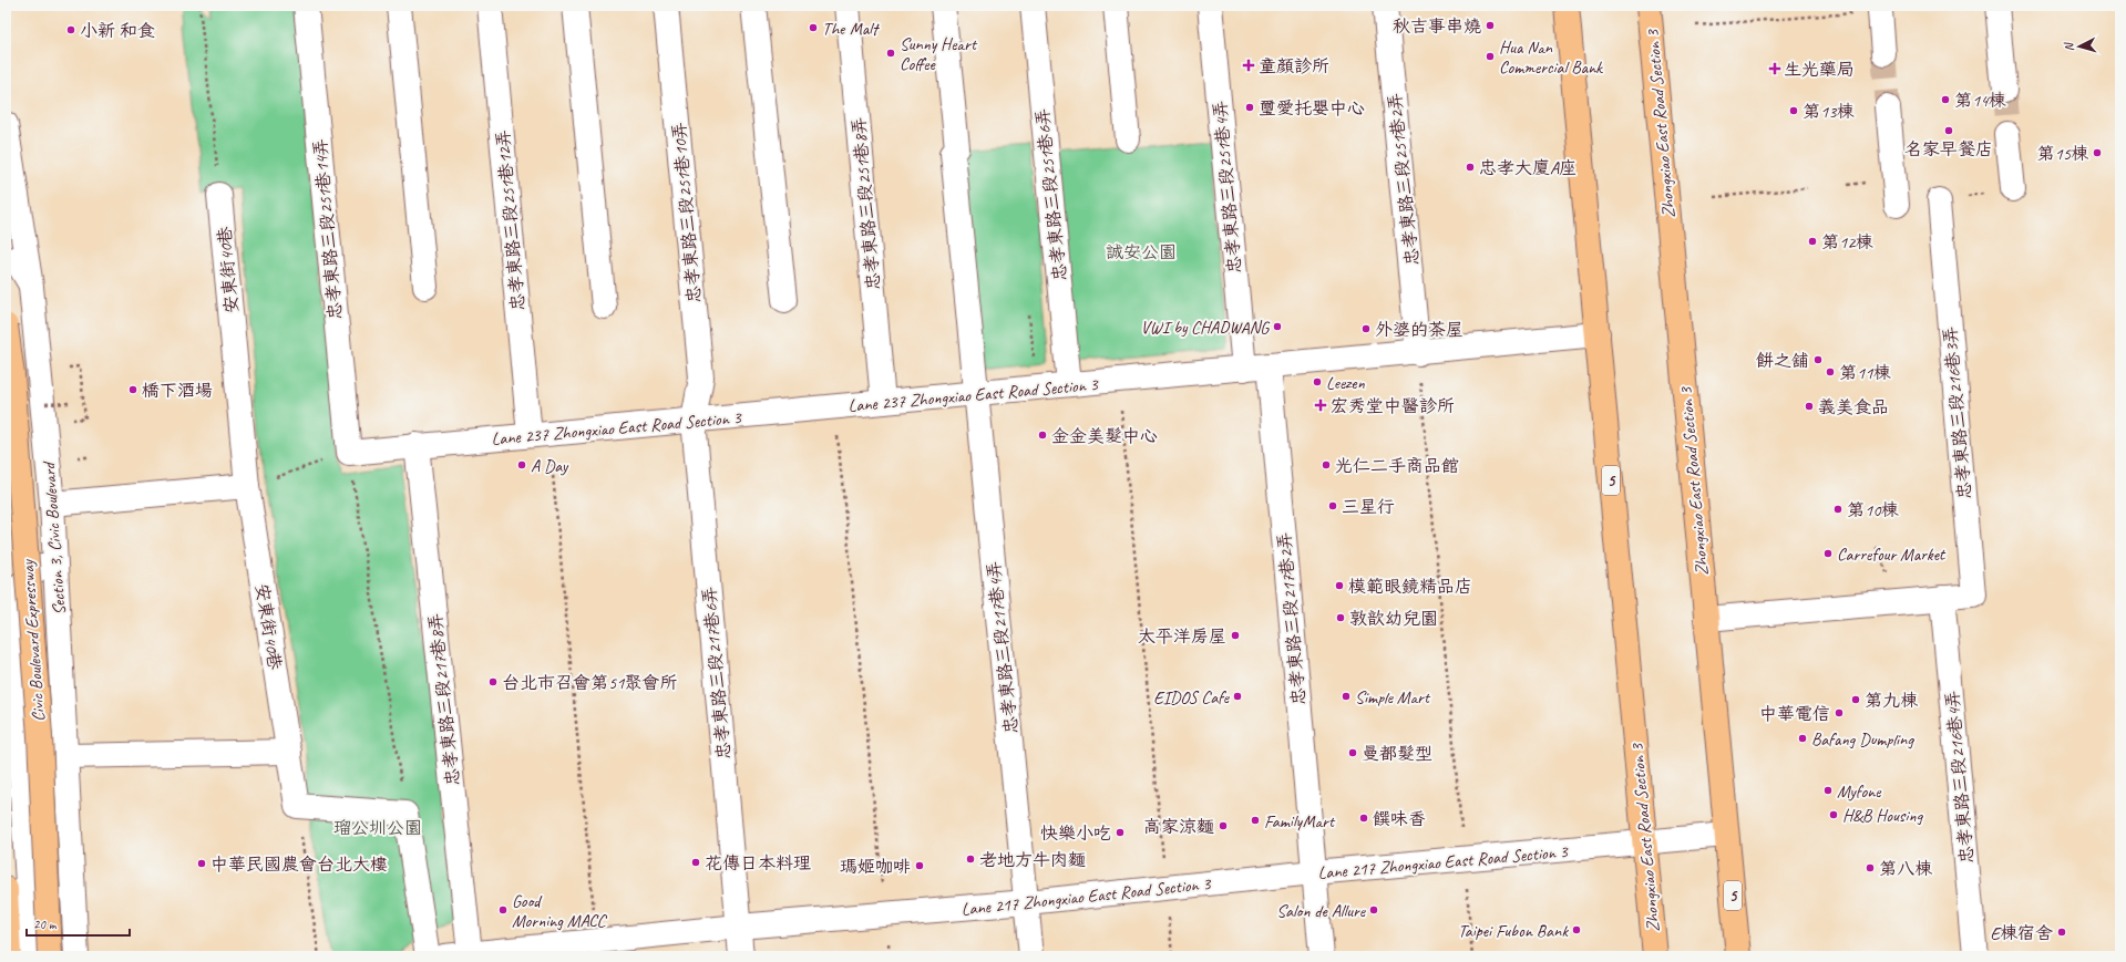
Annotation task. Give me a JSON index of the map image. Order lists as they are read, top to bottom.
{
  "streets": {
    "main road": ["Zhongxiao East Road Section 3", "5", "Civic Boulevard Expressway"],
    "street": [
      "忠孝東路三段251巷2弄",
      "忠孝東路三段251巷4弄",
      "忠孝東路三段251巷6弄",
      "忠孝東路三段251巷8弄",
      "忠孝東路三段251巷10弄",
      "忠孝東路三段251巷12弄",
      "忠孝東路三段251巷14弄",
      "安東街40巷",
      "Lane 237 Zhongxiao East Road Section 3",
      "忠孝東路三段216巷3弄",
      "Section 3, Civic Boulevard",
      "忠孝東路三段217巷2弄",
      "忠孝東路三段217巷4弄",
      "忠孝東路三段217巷6弄",
      "忠孝東路三段217巷8弄",
      "忠孝東路三段216巷4弄",
      "Lane 217 Zhongxiao East Road Section 3"
    ]
  },
  "crossings": [
    ["Zhongxiao East Road Section 3", "Lane 237 Zhongxiao East Road Section 3"],
    ["Zhongxiao East Road Section 3", "Lane 217 Zhongxiao East Road Section 3"],
    ["忠孝東路三段251巷2弄", "Lane 237 Zhongxiao East Road Section 3"],
    ["忠孝東路三段251巷4弄", "Lane 237 Zhongxiao East Road Section 3"],
    ["忠孝東路三段251巷6弄", "Lane 237 Zhongxiao East Road Section 3"],
    ["忠孝東路三段251巷8弄", "Lane 237 Zhongxiao East Road Section 3"],
    ["忠孝東路三段251巷10弄", "Lane 237 Zhongxiao East Road Section 3"],
    ["忠孝東路三段251巷10弄", "忠孝東路三段217巷6弄"],
    ["忠孝東路三段251巷12弄", "Lane 237 Zhongxiao East Road Section 3"],
    ["忠孝東路三段251巷14弄", "Lane 237 Zhongxiao East Road Section 3"],
    ["Lane 237 Zhongxiao East Road Section 3", "忠孝東路三段217巷2弄"],
    ["Lane 237 Zhongxiao East Road Section 3", "忠孝東路三段217巷4弄"],
    ["Lane 237 Zhongxiao East Road Section 3", "忠孝東路三段217巷6弄"],
    ["Lane 237 Zhongxiao East Road Section 3", "忠孝東路三段217巷8弄"],
    ["忠孝東路三段216巷3弄", "忠孝東路三段216巷4弄"],
    ["忠孝東路三段217巷2弄", "Lane 217 Zhongxiao East Road Section 3"],
    ["忠孝東路三段217巷4弄", "Lane 217 Zhongxiao East Road Section 3"],
    ["忠孝東路三段217巷6弄", "Lane 217 Zhongxiao East Road Section 3"],
    ["忠孝東路三段217巷8弄", "Lane 217 Zhongxiao East Road Section 3"]
  ],
  "parks": ["誠安公園", "瑠公圳公園"],
  "places": {
    "other": [
      "秋吉事串燒",
      "The Malt",
      "小新 和食",
      "Sunny Heart Coffee",
      "Hua Nan Commercial Bank",
      "第14棟",
      "璽愛托嬰中心",
      "第13棟",
      "名家早餐店",
      "第15棟",
      "忠孝大廈A座",
      "第12棟",
      "VWI by CHADWANG",
      "外婆的茶屋",
      "餅之舖",
      "第11棟",
      "Leezen",
      "橋下酒場",
      "義美食品",
      "金金美髮中心",
      "A Day",
      "光仁二手商品館",
      "三星行",
      "第10棟",
      "Carrefour Market",
      "模範眼鏡精品店",
      "敦歆幼兒園",
      "太平洋房屋",
      "台北市召會第51聚會所",
      "EIDOS Cafe",
      "Simple Mart",
      "第九棟",
      "中華電信",
      "Bafang Dumpling",
      "曼都髮型",
      "Myfone",
      "H&B Housing",
      "饌味香",
      "FamilyMart",
      "高家涼麵",
      "快樂小吃",
      "老地方牛肉麵",
      "花傳日本料理",
      "中華民國農會台北大樓",
      "瑪姬咖啡",
      "第八棟",
      "Good Morning MACC",
      "Salon de Allure",
      "Taipei Fubon Bank",
      "E棟宿舍"
    ],
    "health": ["童顏診所", "生光藥局", "宏秀堂中醫診所"]
  },
  "scale_bar": "20 m",
  "north": "left"
}
